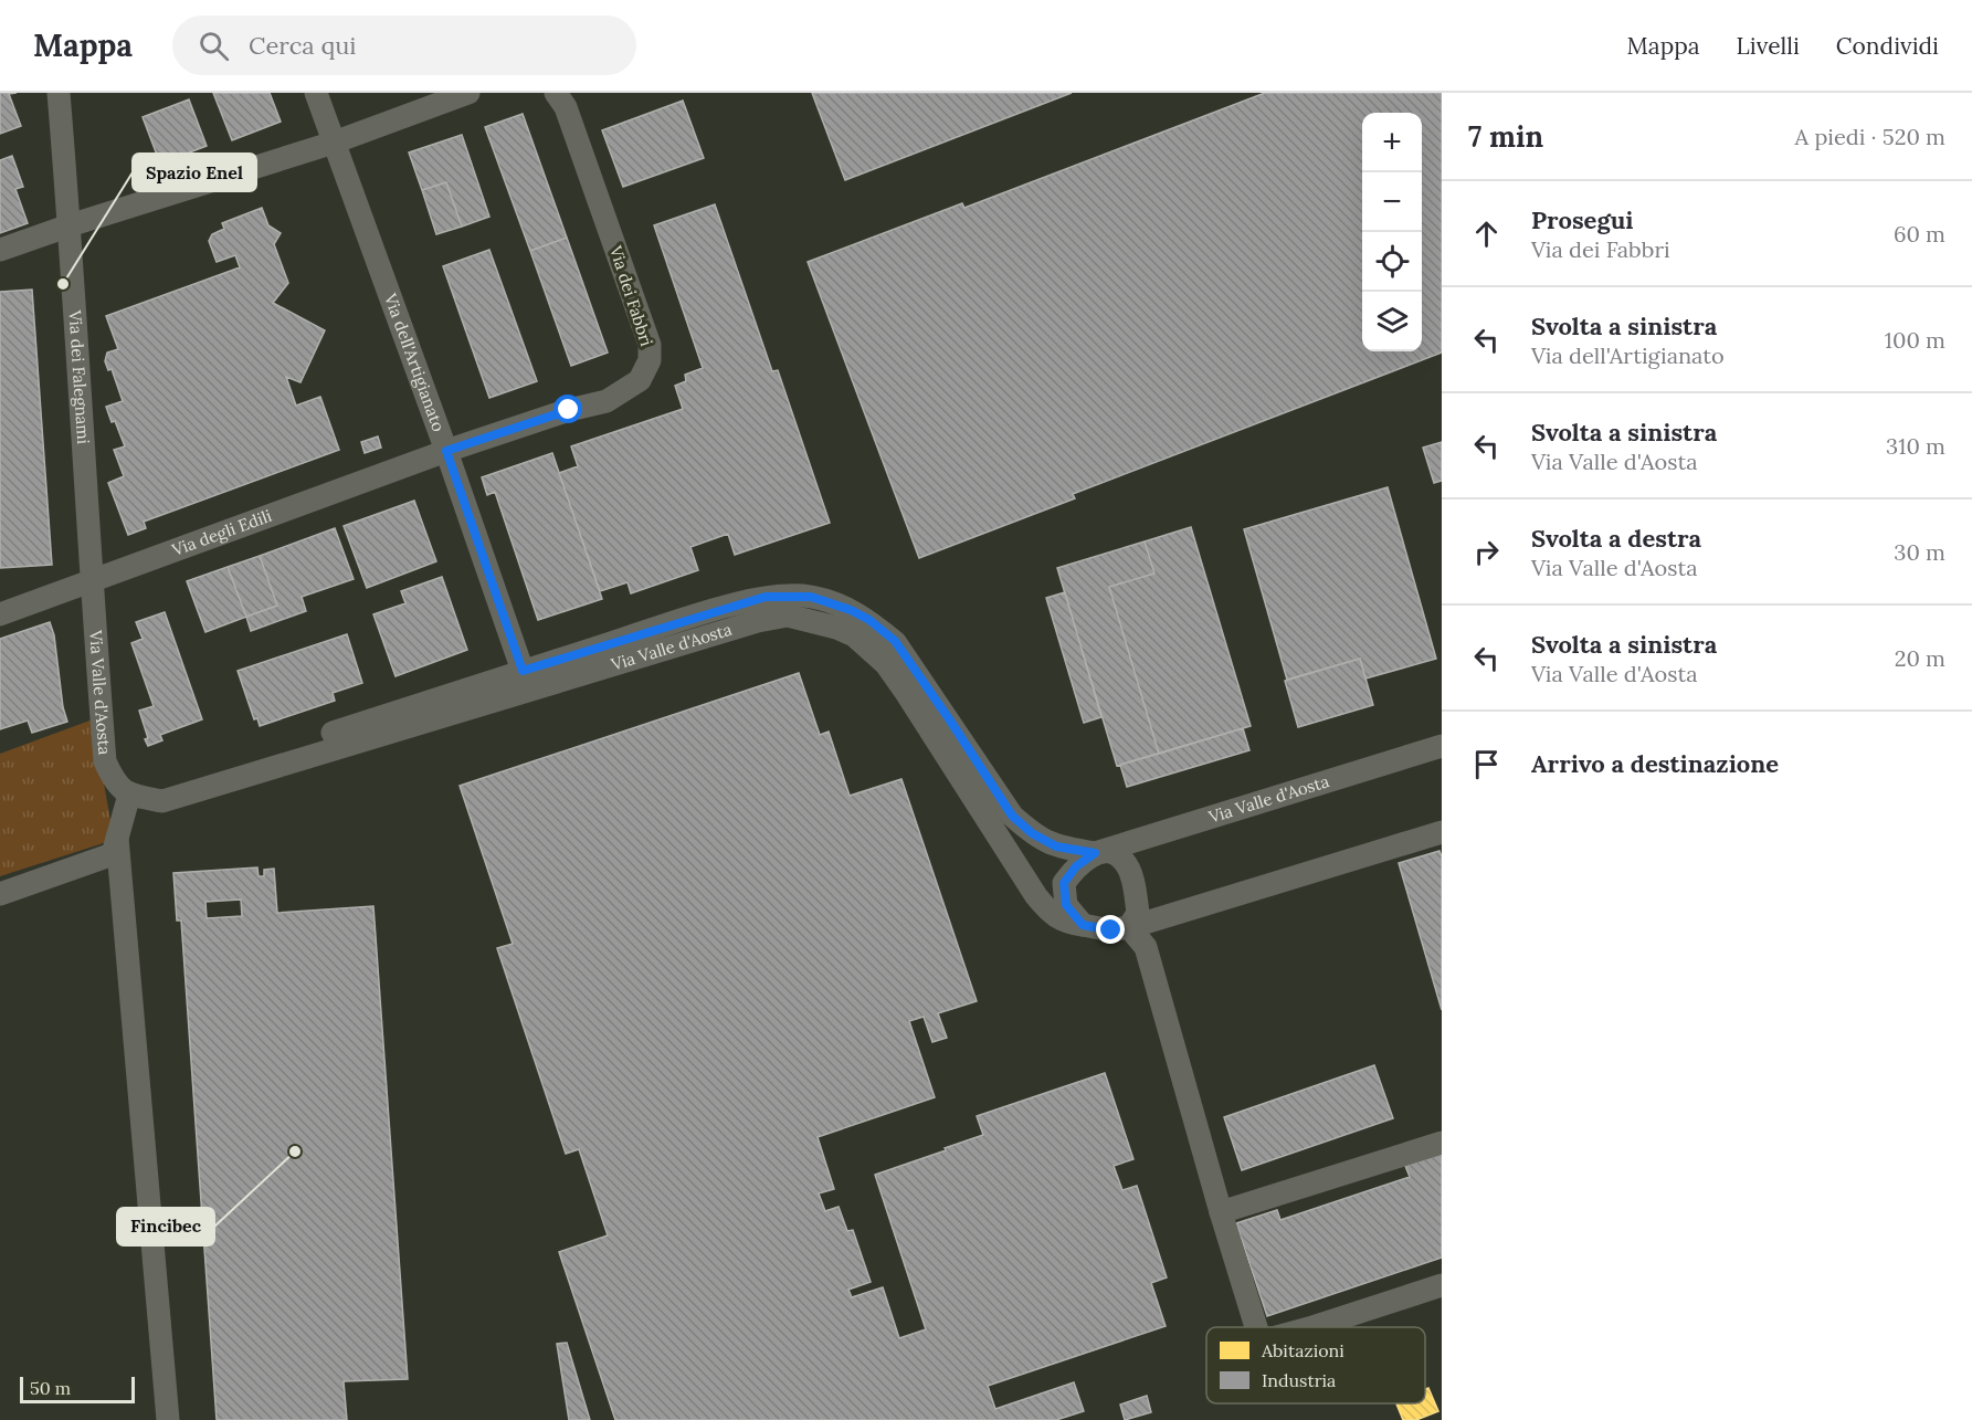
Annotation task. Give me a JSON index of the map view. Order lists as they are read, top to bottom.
{
  "streets": {
    "street": [
      "Via dei Fabbri",
      "Via dell'Artigianato",
      "Via dei Falegnami",
      "Via degli Edili",
      "Via Valle d'Aosta"
    ]
  },
  "crossings": [
    ["Via dei Fabbri", "Via dell'Artigianato"],
    ["Via dei Fabbri", "Via degli Edili"],
    ["Via dell'Artigianato", "Via degli Edili"],
    ["Via dell'Artigianato", "Via Valle d'Aosta"],
    ["Via dei Falegnami", "Via degli Edili"],
    ["Via dei Falegnami", "Via Valle d'Aosta"],
    ["Via degli Edili", "Via Valle d'Aosta"]
  ],
  "places": ["Spazio Enel", "Fincibec"],
  "legend": ["Abitazioni", "Industria"],
  "scale_bar": "50 m",
  "page": {
    "header": "Mappa",
    "search": "Cerca qui",
    "nav": ["Mappa", "Livelli", "Condividi"],
    "heading": ["7 min", "A piedi · 520 m"],
    "map_buttons": ["+", "−"],
    "list": [
      ["Prosegui", "Via dei Fabbri", "60 m"],
      ["Svolta a sinistra", "Via dell'Artigianato", "100 m"],
      ["Svolta a sinistra", "Via Valle d'Aosta", "310 m"],
      ["Svolta a destra", "Via Valle d'Aosta", "30 m"],
      ["Svolta a sinistra", "Via Valle d'Aosta", "20 m"],
      "Arrivo a destinazione"
    ],
    "scale": "50 m"
  }
}
